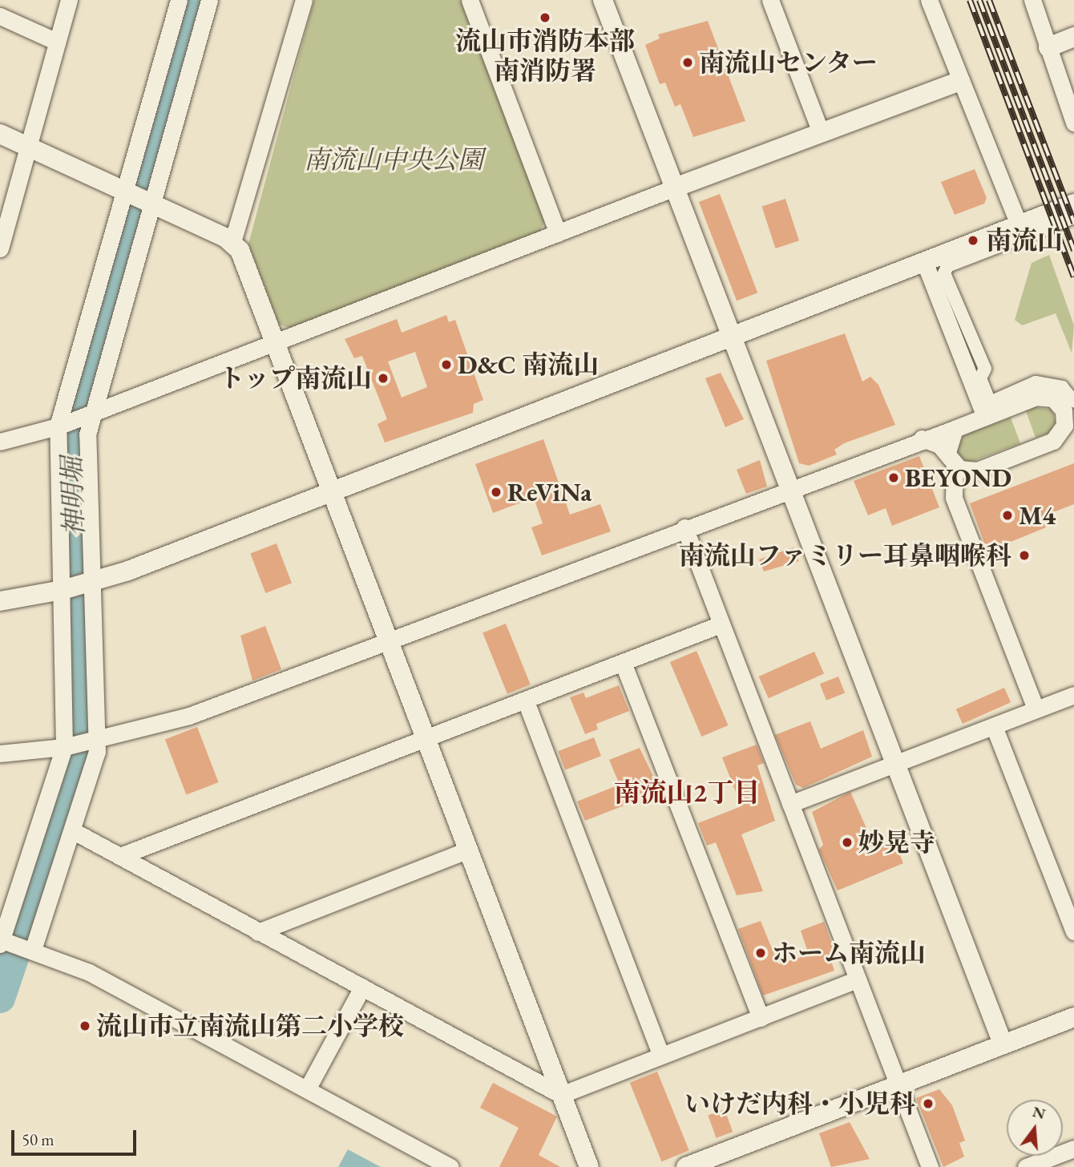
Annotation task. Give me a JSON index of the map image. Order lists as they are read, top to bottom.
{
  "districts": ["南流山2丁目"],
  "water": ["神明堀"],
  "parks": ["南流山中央公園"],
  "places": [
    "流山市消防本部 南消防署",
    "南流山センター",
    "南流山",
    "D&C 南流山",
    "トップ南流山",
    "BEYOND",
    "ReViNa",
    "M4",
    "南流山ファミリー耳鼻咽喉科",
    "妙晃寺",
    "ホーム南流山",
    "流山市立南流山第二小学校",
    "いけだ内科・小児科"
  ],
  "scale_bar": "50 m",
  "north": "top"
}
